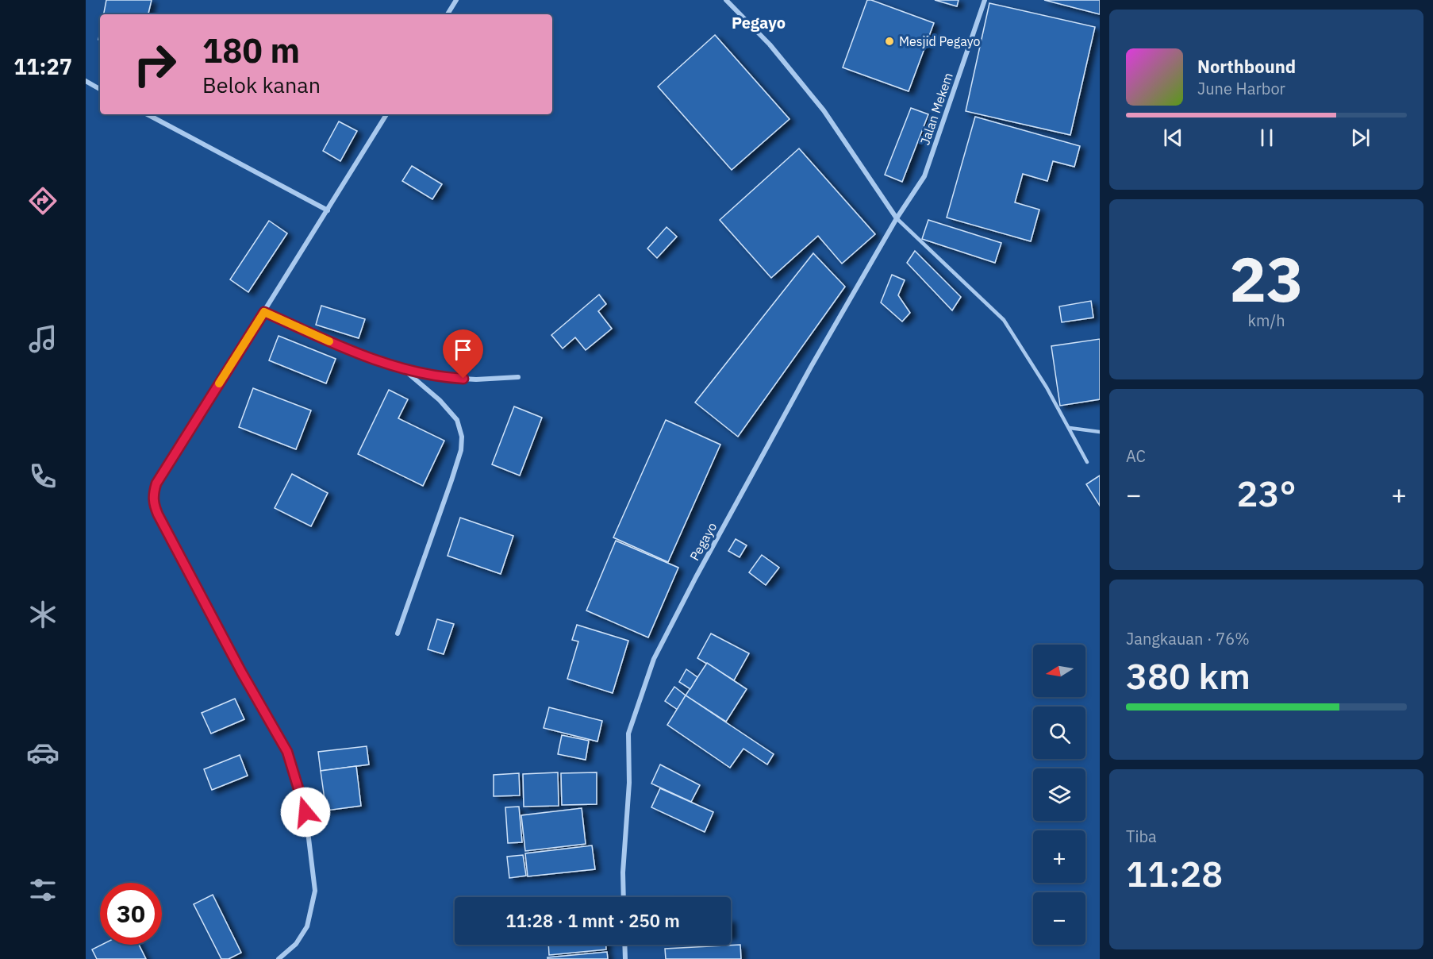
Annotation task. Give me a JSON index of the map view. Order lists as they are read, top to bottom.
{
  "streets": {
    "street": ["Jalan Mekem", "Pegayo"]
  },
  "crossings": [
    ["Jalan Mekem", "Pegayo"]
  ],
  "districts": ["Pegayo"],
  "places": ["Mesjid Pegayo"],
  "north": "left",
  "page": {
    "tabs": "11:27",
    "turn": ["180 m", "Belok kanan"],
    "song": ["Northbound", "June Harbor"],
    "tile": [
      ["23", "km/h"],
      "AC",
      ["Jangkauan · 76%", "380 km"],
      ["Tiba", "11:28"]
    ],
    "heat": ["−", "23°", "+"],
    "map_buttons": ["+", "−"],
    "limit": "30",
    "trip": "11:28 · 1 mnt · 250 m"
  }
}
